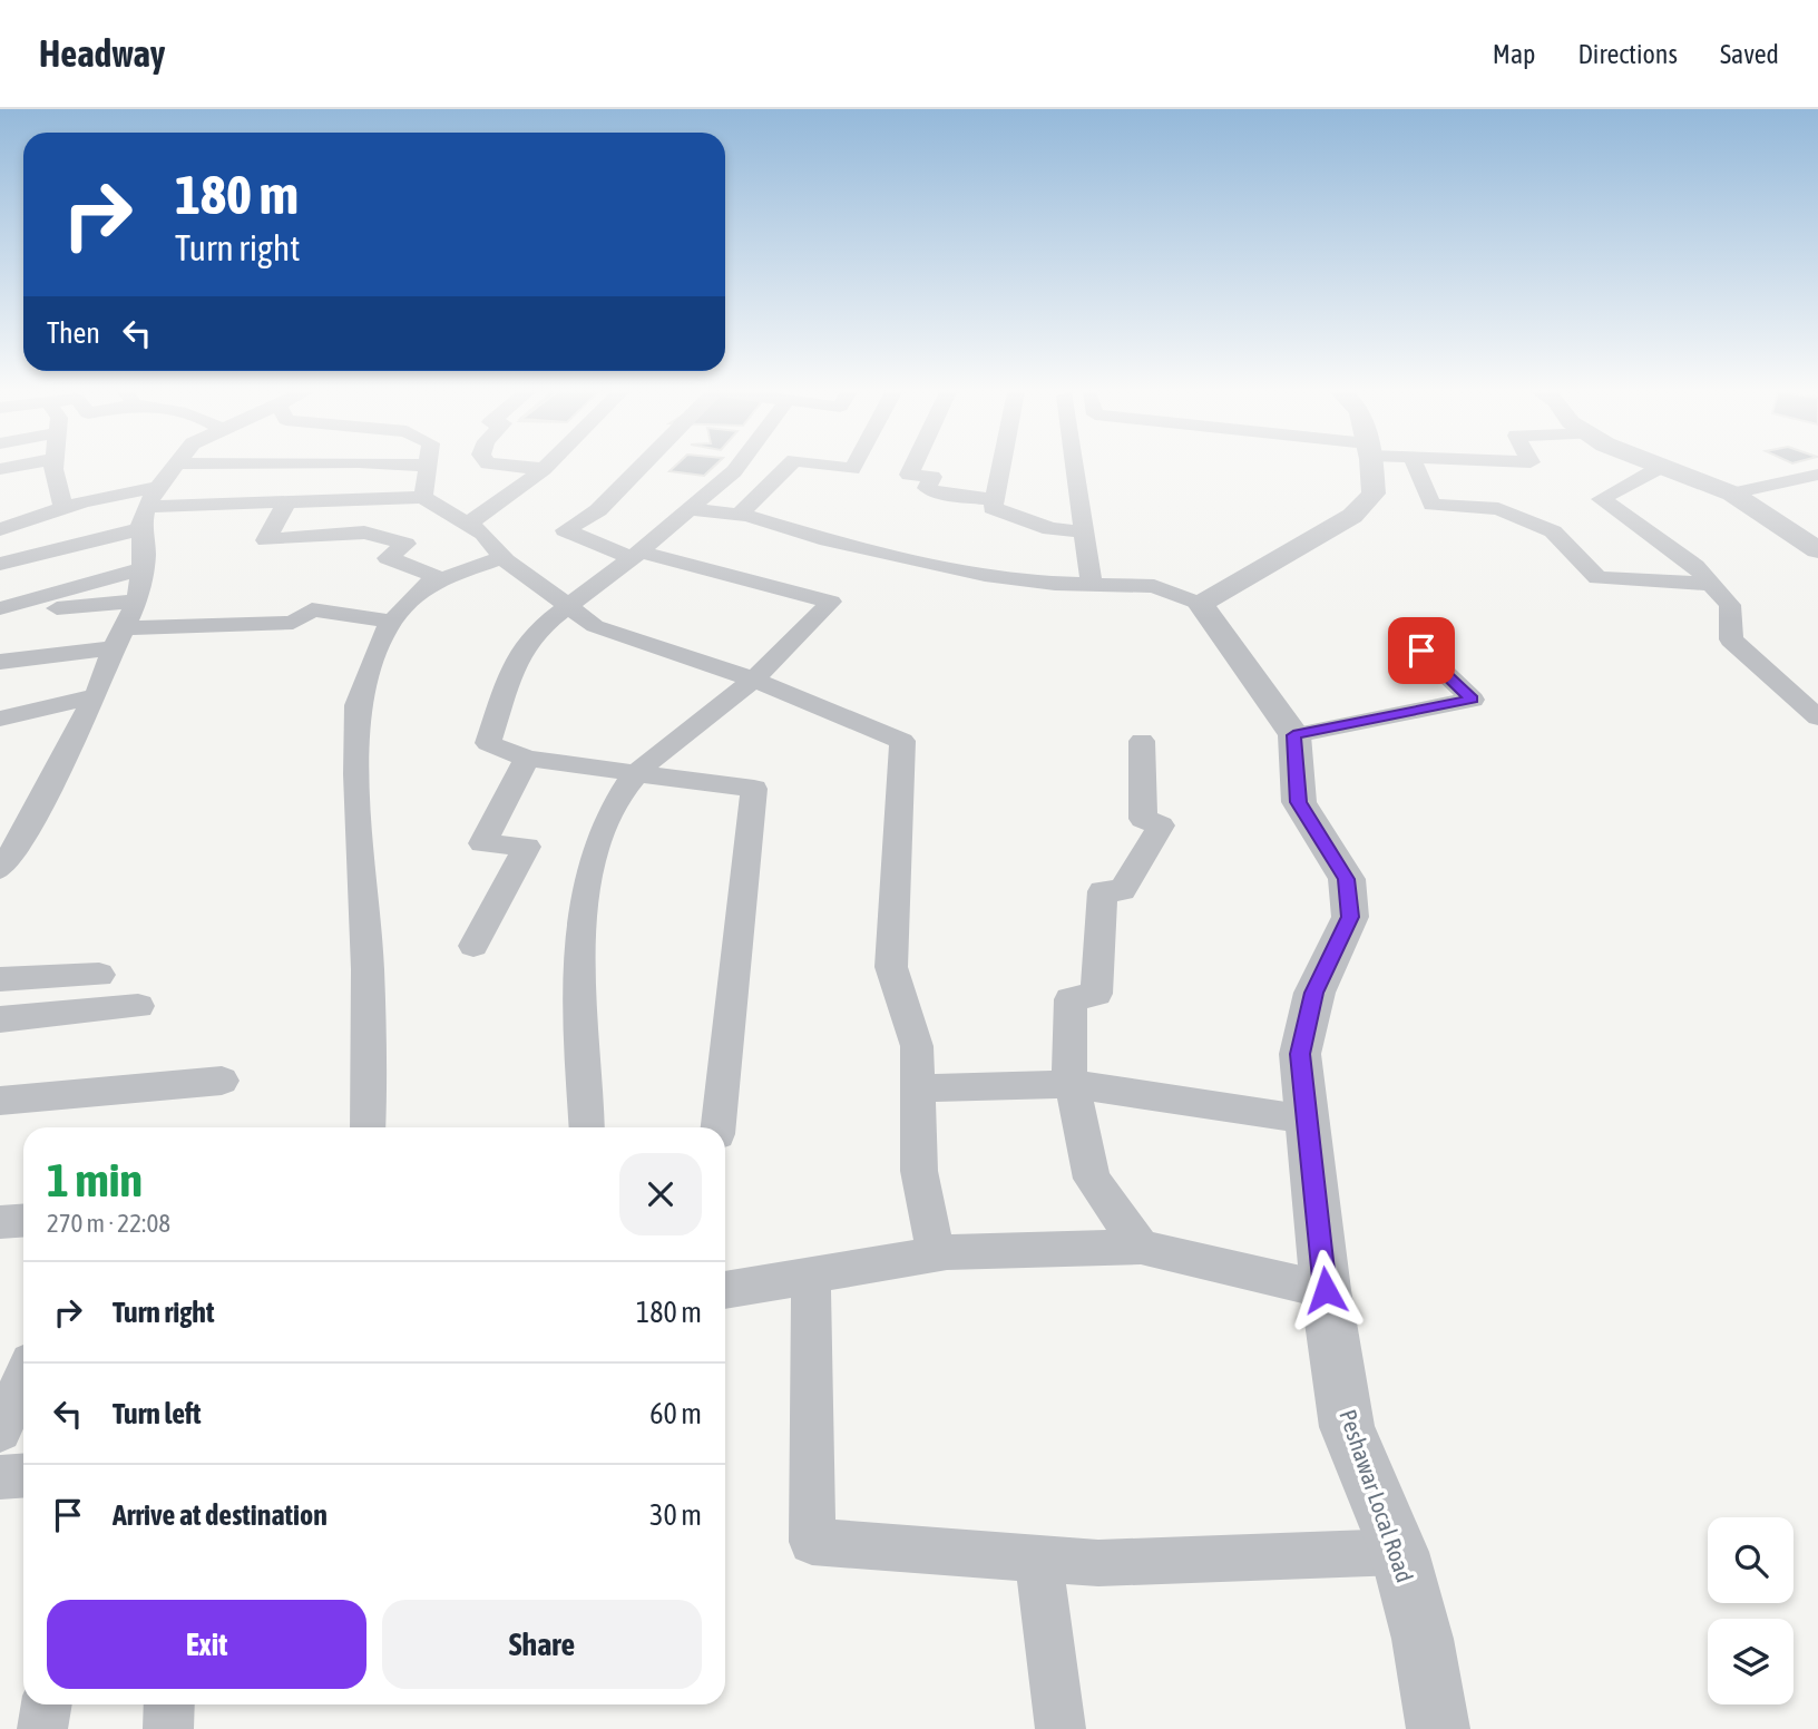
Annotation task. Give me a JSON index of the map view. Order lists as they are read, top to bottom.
{
  "streets": {
    "street": ["Peshawar Local Road"]
  },
  "page": {
    "header": "Headway",
    "nav": ["Map", "Directions", "Saved"],
    "turn": ["180 m", "Turn right"],
    "then": "Then",
    "heading": ["1 min", "270 m · 22:08"],
    "list": [
      {
        "name": "Turn right",
        "value": "180 m"
      },
      {
        "name": "Turn left",
        "value": "60 m"
      },
      {
        "name": "Arrive at destination",
        "value": "30 m"
      }
    ],
    "buttons": ["Exit", "Share"]
  }
}
